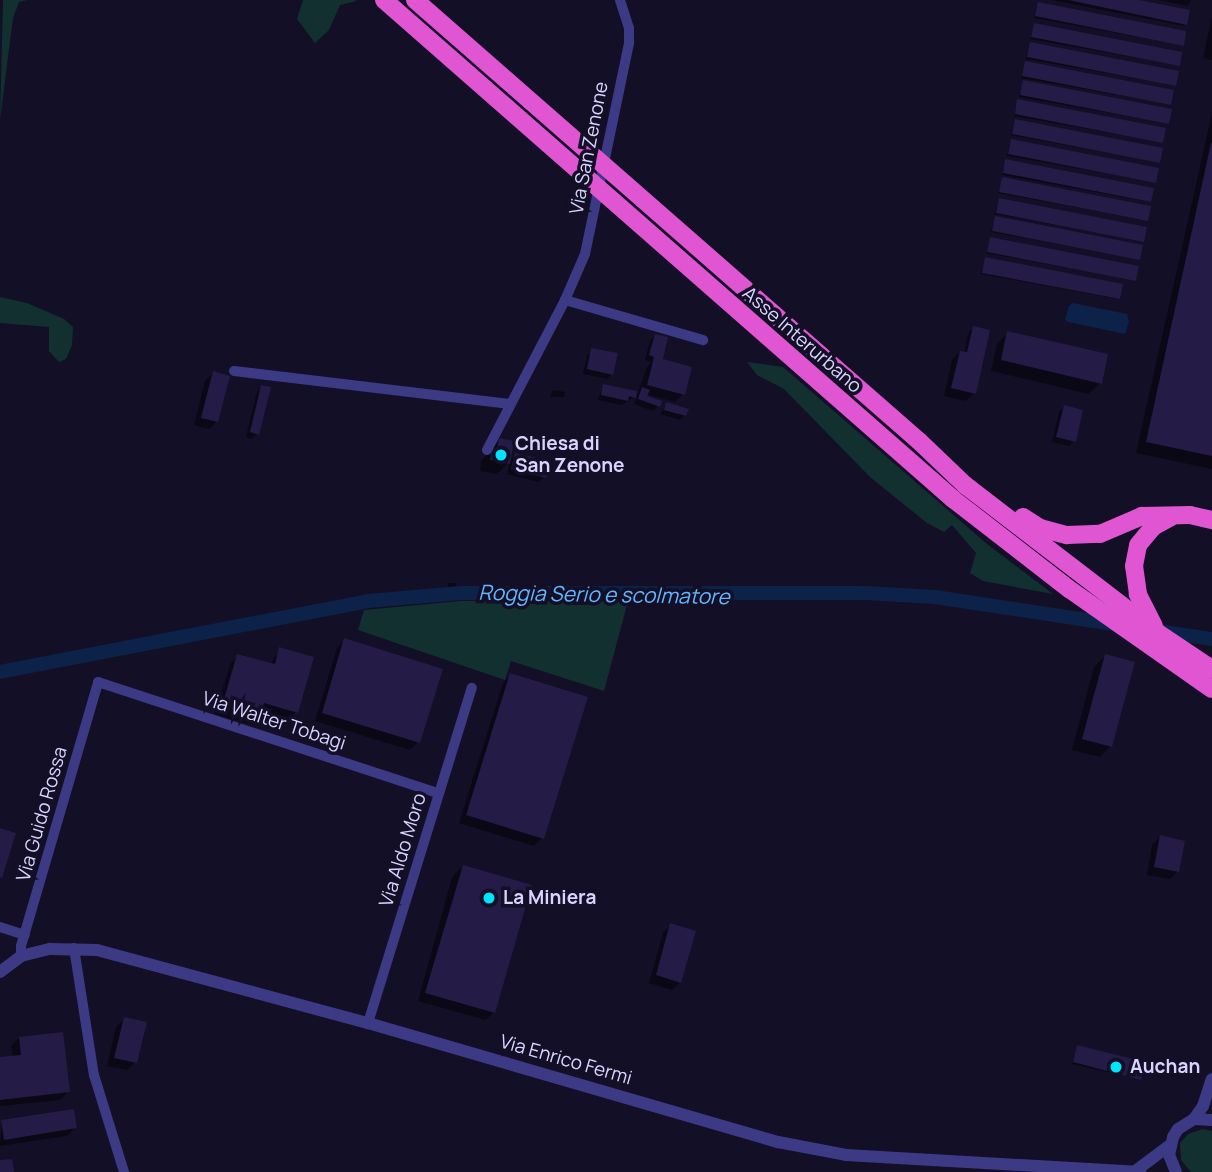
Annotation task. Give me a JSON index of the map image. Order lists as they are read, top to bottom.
{
  "streets": {
    "highway": ["Asse Interurbano"],
    "street": [
      "Via San Zenone",
      "Via Walter Tobagi",
      "Via Guido Rossa",
      "Via Aldo Moro",
      "Via Enrico Fermi"
    ]
  },
  "crossings": [
    ["Via Walter Tobagi", "Via Guido Rossa"],
    ["Via Walter Tobagi", "Via Aldo Moro"],
    ["Via Guido Rossa", "Via Enrico Fermi"],
    ["Via Aldo Moro", "Via Enrico Fermi"]
  ],
  "water": ["Roggia Serio e scolmatore"],
  "places": ["Chiesa di San Zenone", "La Miniera", "Auchan"]
}
